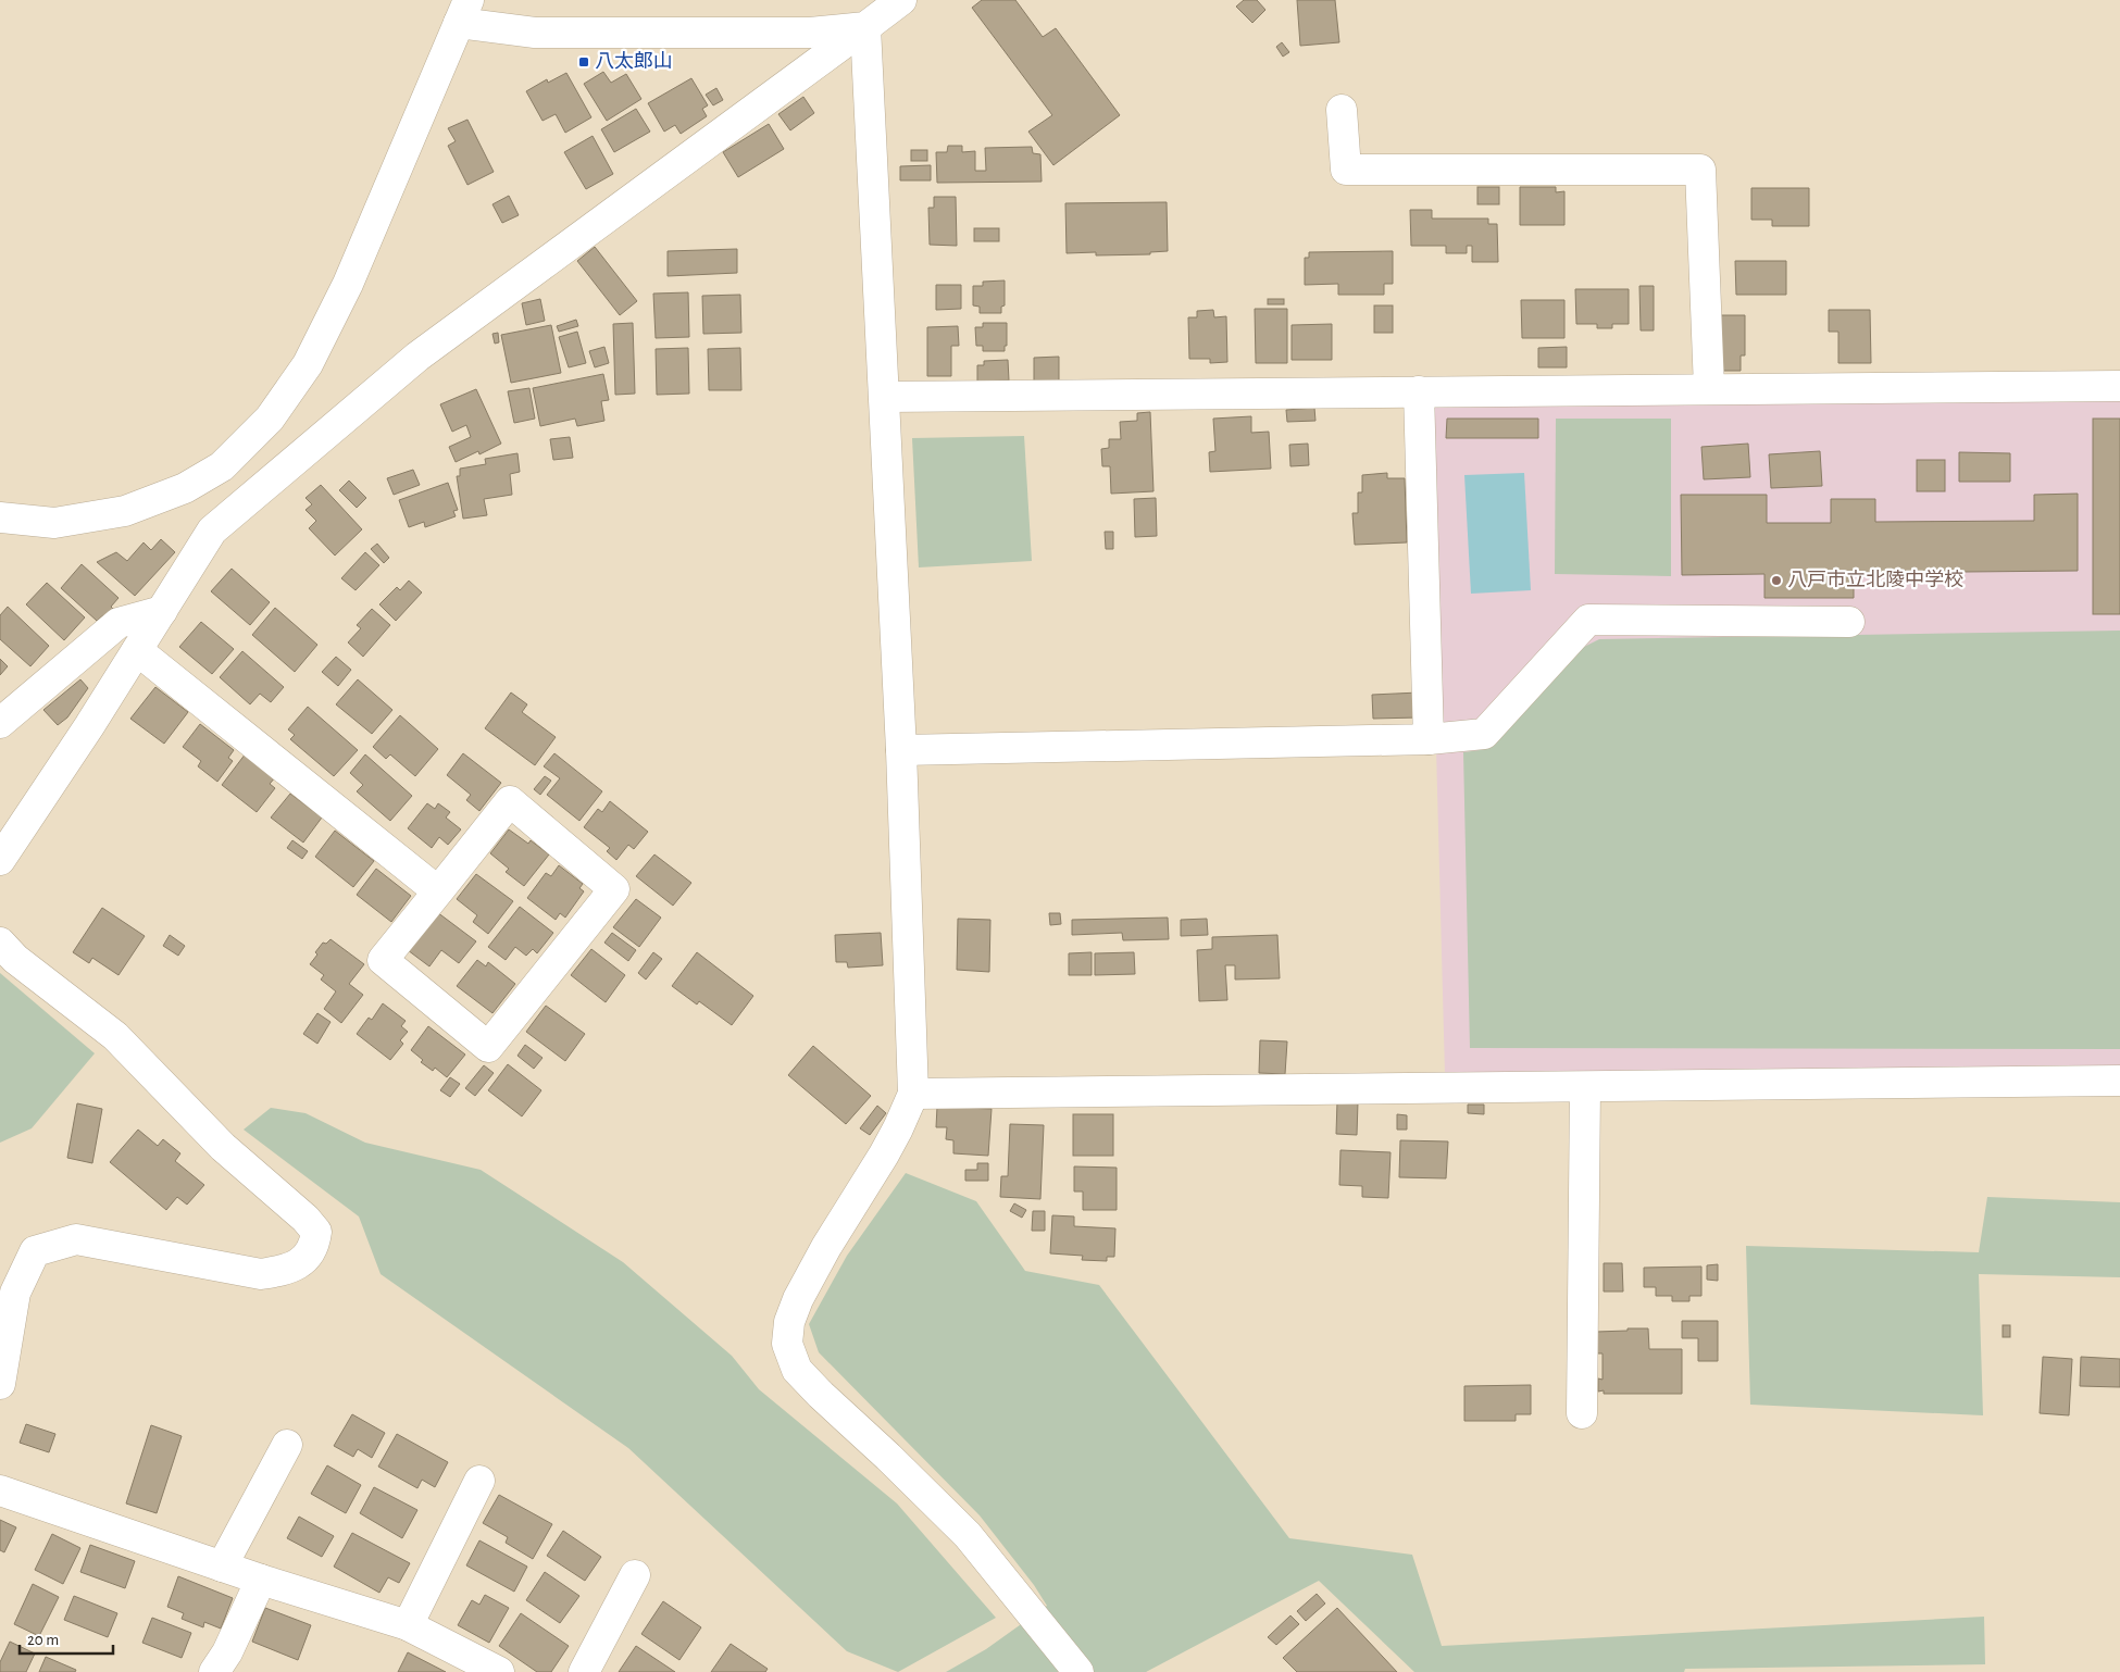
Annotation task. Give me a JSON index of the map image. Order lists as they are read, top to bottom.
{
  "places": {
    "transit": ["八太郎山"],
    "other": ["八戸市立北陵中学校"]
  },
  "scale_bar": "20 m"
}
